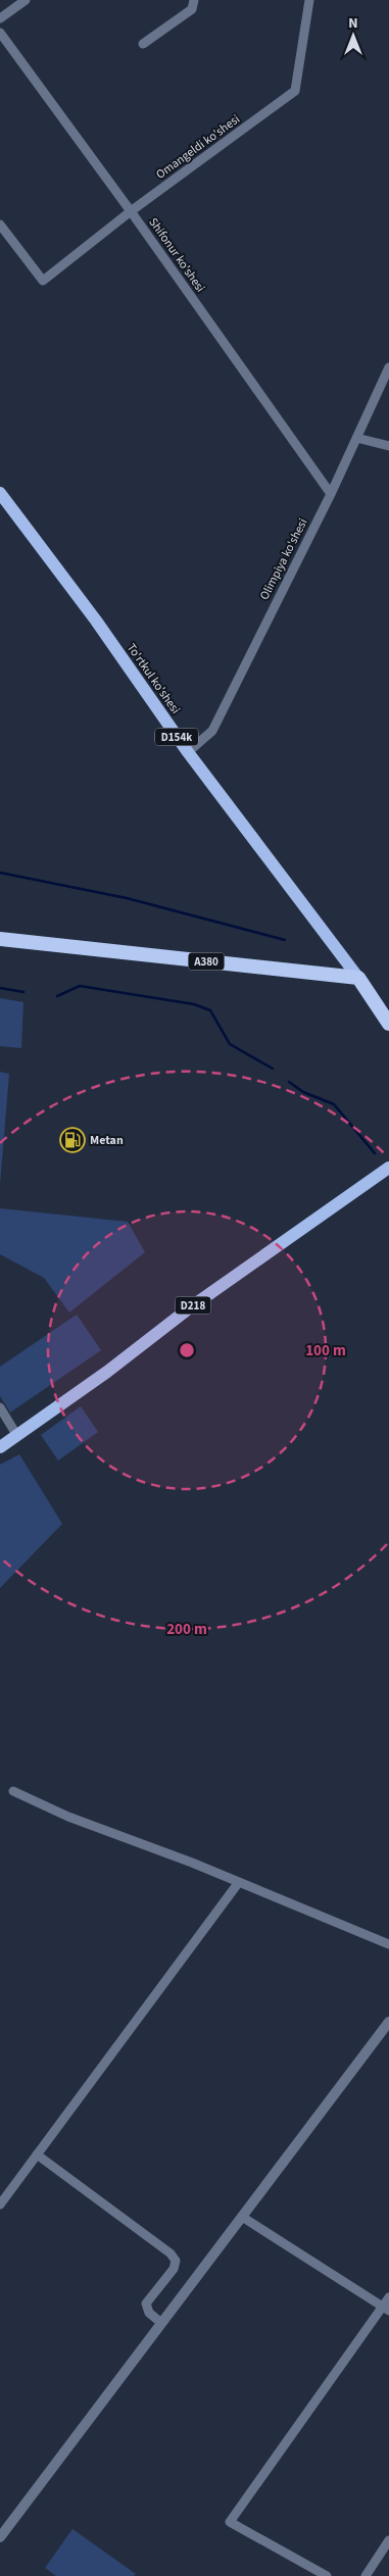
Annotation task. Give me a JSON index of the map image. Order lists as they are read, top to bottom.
{
  "streets": {
    "highway": ["A380"],
    "main road": ["To'rtkul ko'shesi", "D154k", "D218"],
    "street": ["Omangeldi ko'shesi", "Shifonur ko'shesi", "Olimpiya ko'shesi"]
  },
  "crossings": [
    ["Omangeldi ko'shesi", "Shifonur ko'shesi"],
    ["Shifonur ko'shesi", "Olimpiya ko'shesi"],
    ["Olimpiya ko'shesi", "To'rtkul ko'shesi"],
    ["To'rtkul ko'shesi", "A380"]
  ],
  "places": {
    "fuel station": ["Metan"]
  },
  "north": "top",
  "rings": ["100 m", "200 m"]
}
